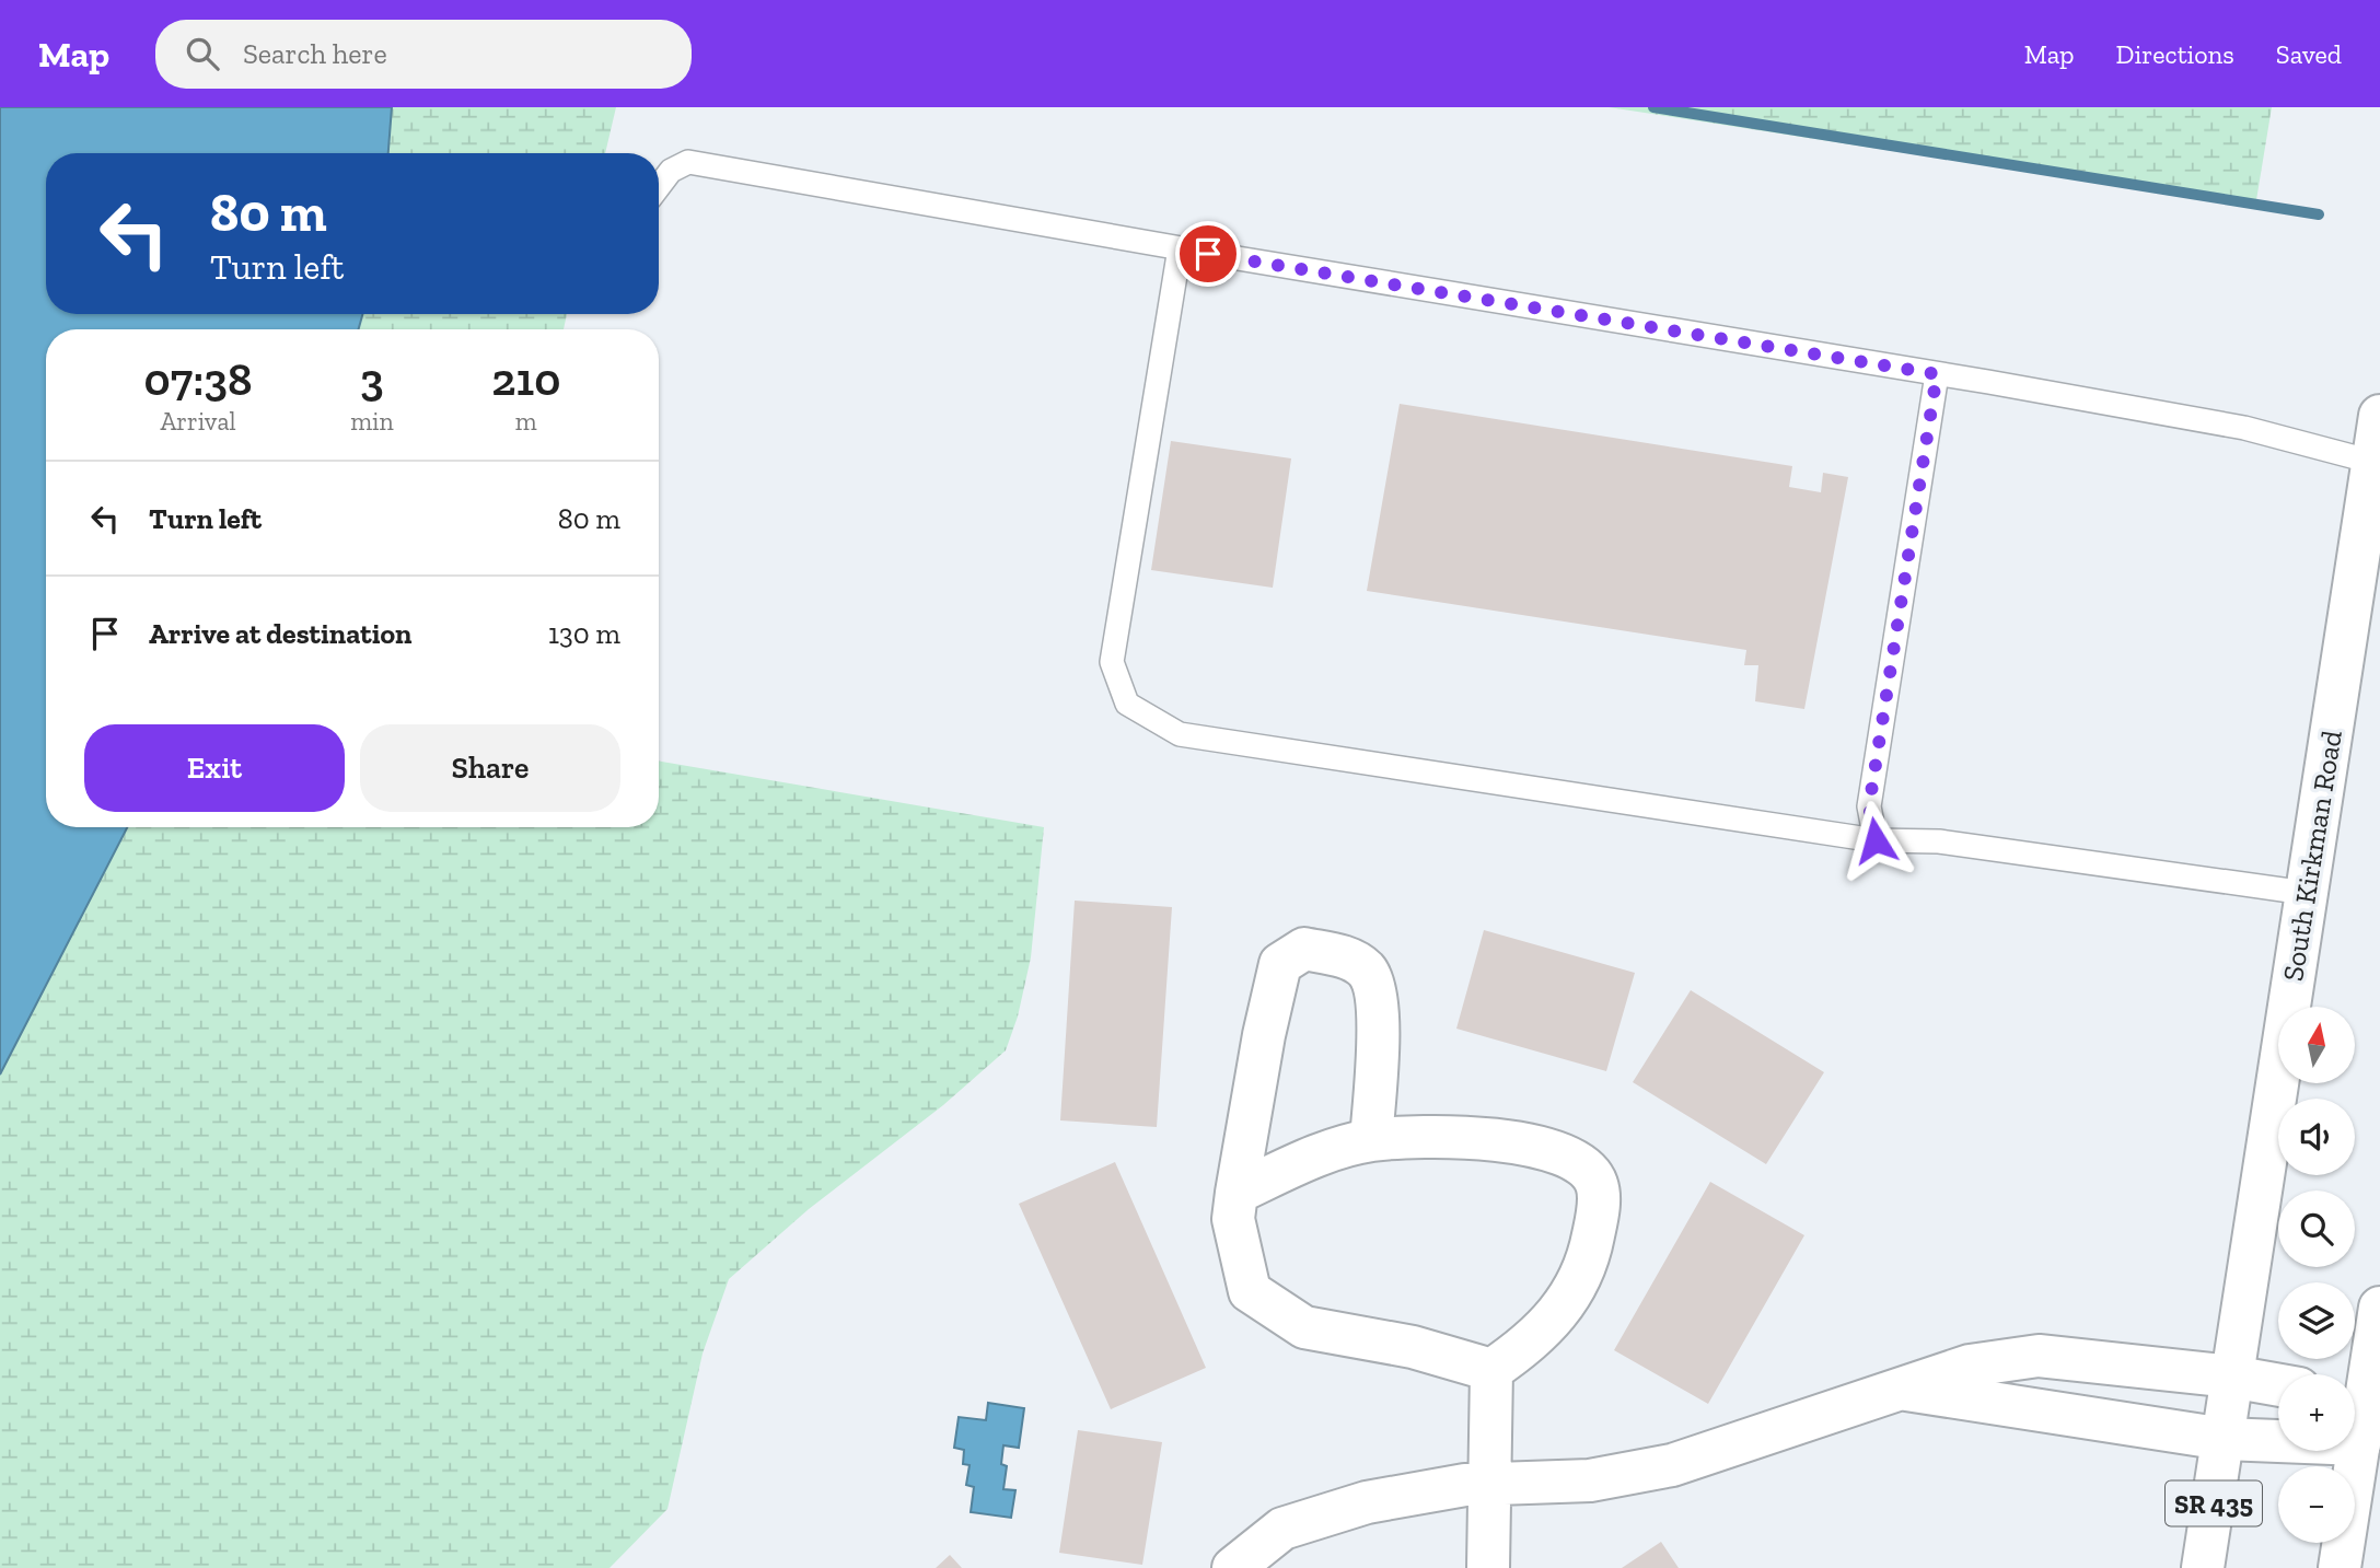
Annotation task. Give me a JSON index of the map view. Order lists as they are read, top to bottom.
{
  "streets": {
    "street": ["South Kirkman Road", "SR 435"]
  },
  "north": "top",
  "page": {
    "header": "Map",
    "search": "Search here",
    "nav": ["Map", "Directions", "Saved"],
    "turn": ["80 m", "Turn left"],
    "eta": [
      "07:38",
      "Arrival",
      "3",
      "min",
      "210",
      "m"
    ],
    "list": [
      {
        "name": "Turn left",
        "value": "80 m"
      },
      {
        "name": "Arrive at destination",
        "value": "130 m"
      }
    ],
    "buttons": ["Exit", "Share"],
    "map_buttons": ["+", "−"]
  }
}
